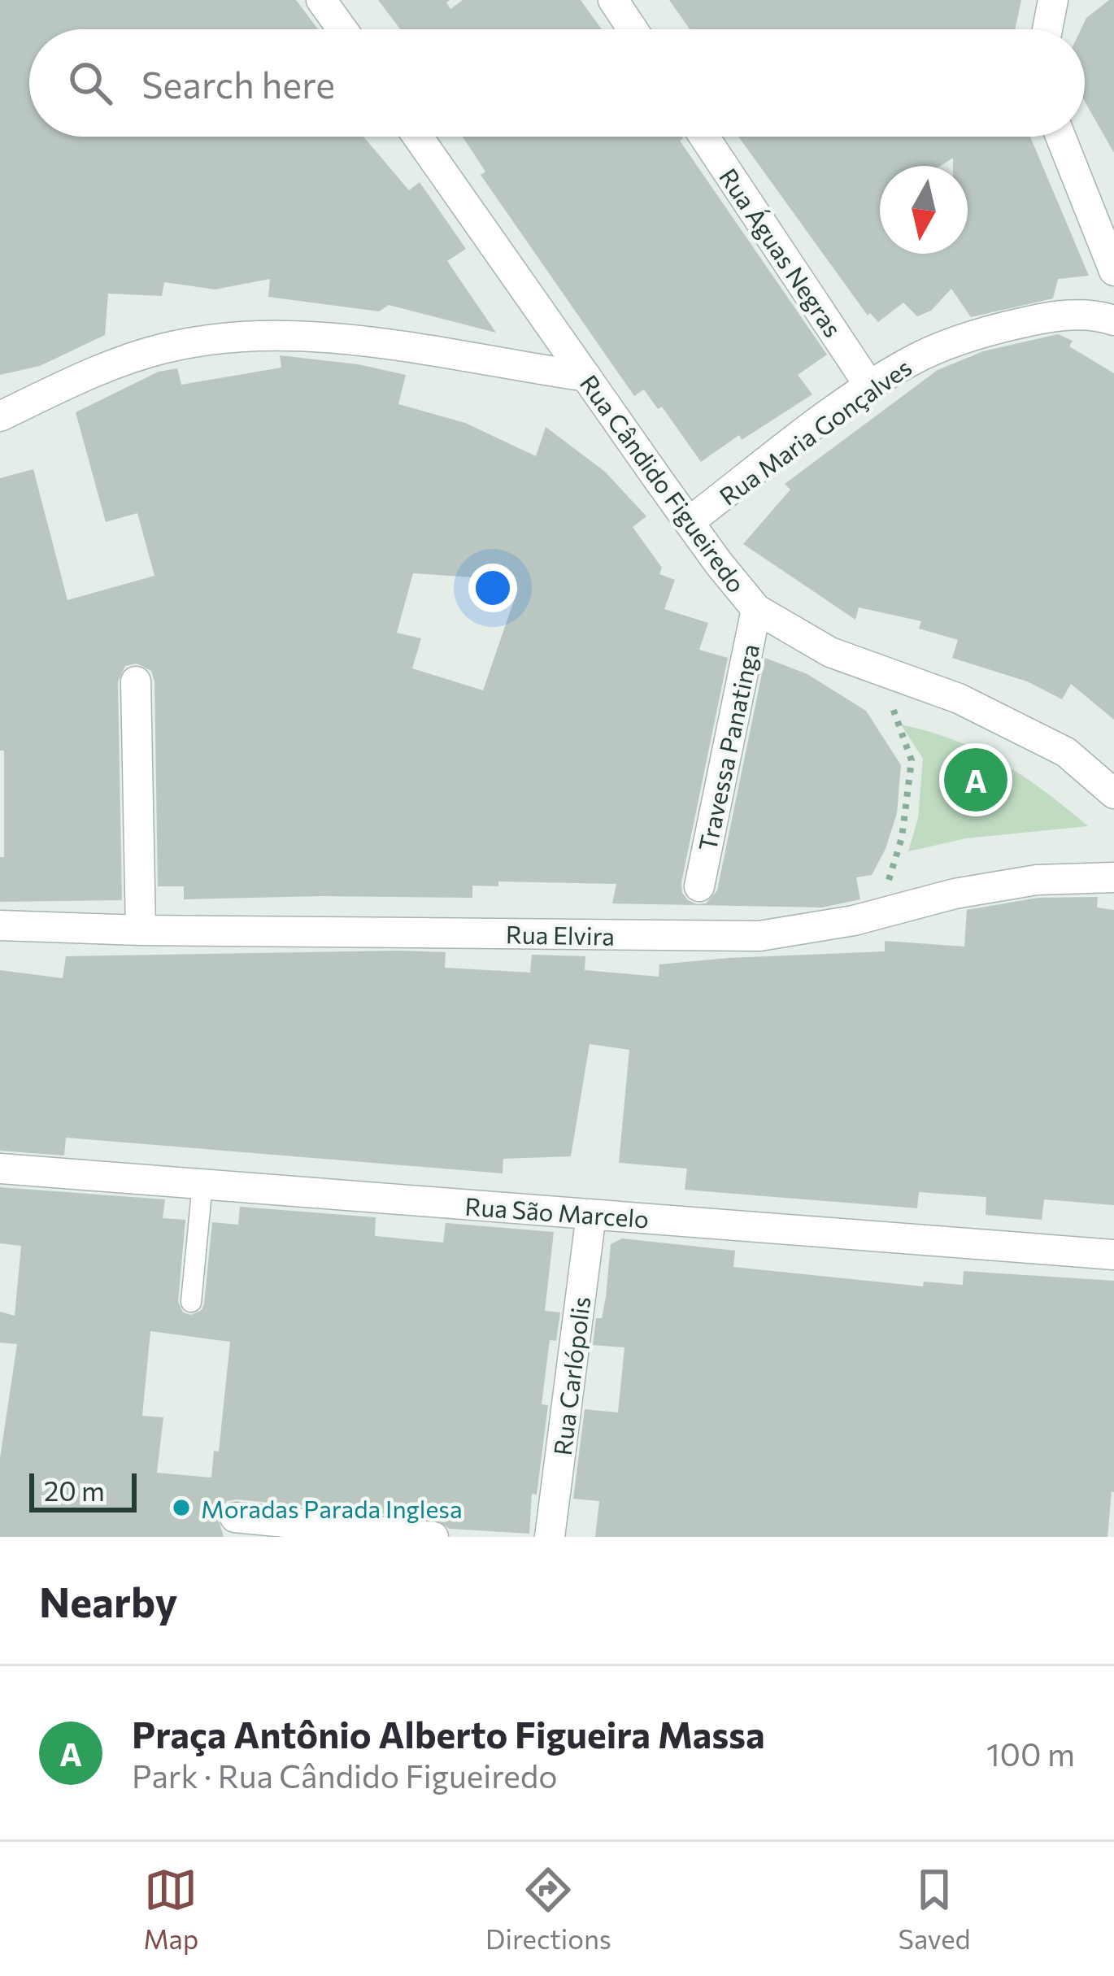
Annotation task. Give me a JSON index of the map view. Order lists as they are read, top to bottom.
{
  "streets": {
    "street": [
      "Rua Águas Negras",
      "Rua Maria Gonçalves",
      "Rua Cândido Figueiredo",
      "Travessa Panatinga",
      "Rua Elvira",
      "Rua São Marcelo",
      "Rua Carlópolis"
    ]
  },
  "crossings": [
    ["Rua Águas Negras", "Rua Maria Gonçalves"],
    ["Rua Maria Gonçalves", "Rua Cândido Figueiredo"],
    ["Rua Cândido Figueiredo", "Travessa Panatinga"],
    ["Rua São Marcelo", "Rua Carlópolis"]
  ],
  "places": ["Moradas Parada Inglesa"],
  "scale_bar": "20 m",
  "north": "bottom",
  "page": {
    "search": "Search here",
    "pins": "A",
    "scale": "20 m",
    "heading": "Nearby",
    "list": [
      {
        "mark": "A",
        "name": "Praça Antônio Alberto Figueira Massa",
        "note": "Park · Rua Cândido Figueiredo",
        "value": "100 m"
      }
    ],
    "nav": ["Map", "Directions", "Saved"]
  }
}
